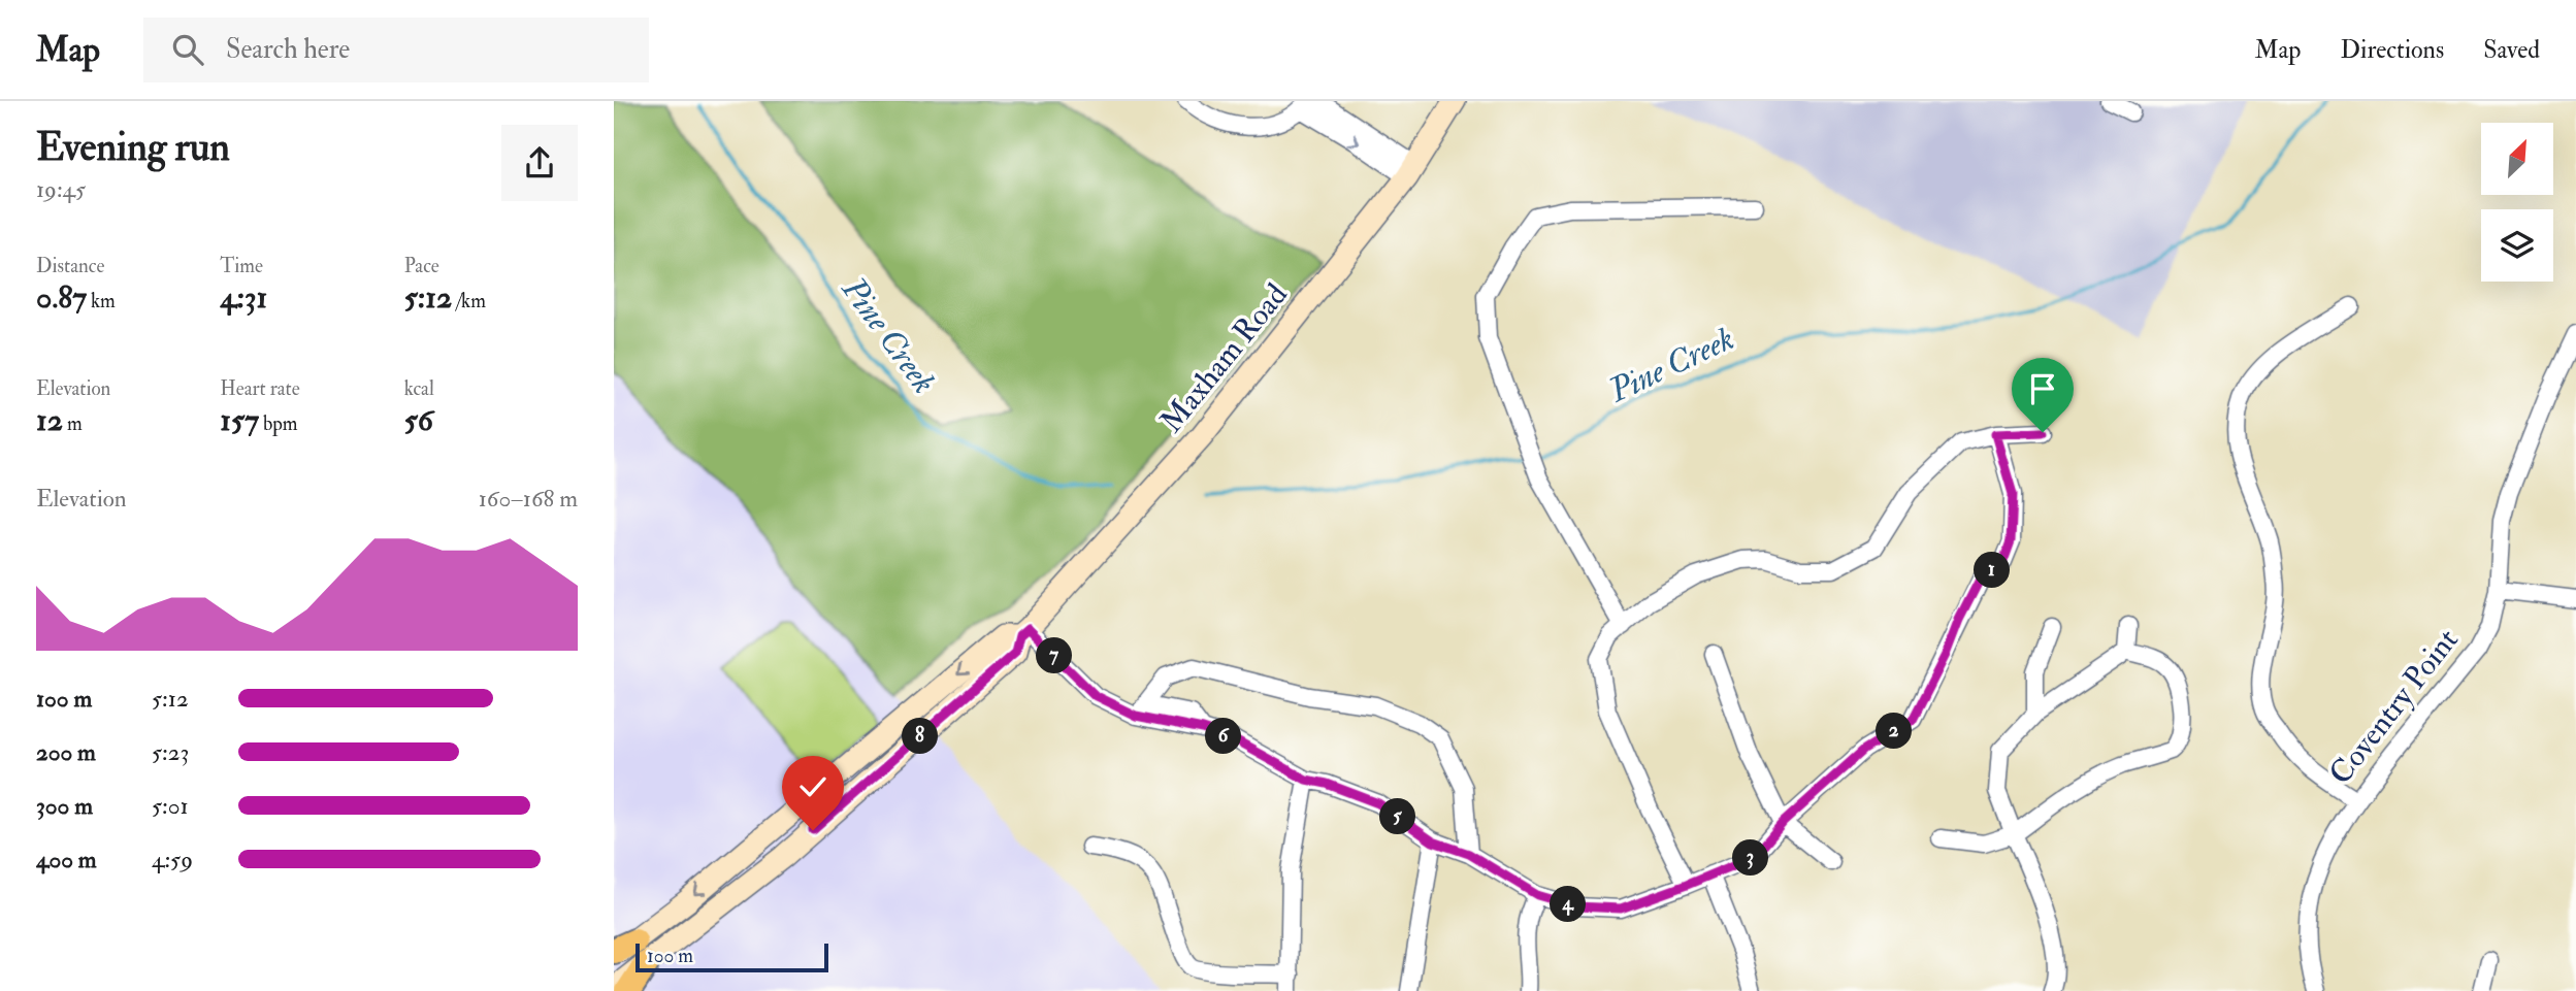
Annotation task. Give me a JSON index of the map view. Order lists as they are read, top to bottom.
{
  "streets": {
    "main road": ["Maxham Road"],
    "street": ["Coventry Point"]
  },
  "water": ["Pine Creek"],
  "scale_bar": "100 m",
  "north": "top right",
  "page": {
    "header": "Map",
    "search": "Search here",
    "nav": ["Map", "Directions", "Saved"],
    "heading": ["Evening run", "19:45"],
    "stats": [
      ["Distance", "0.87 km"],
      ["Time", "4:31"],
      ["Pace", "5:12 /km"],
      ["Elevation", "12 m"],
      ["Heart rate", "157 bpm"],
      ["kcal", "56"]
    ],
    "chart": ["Elevation", "160–168 m"],
    "pins": [
      "1",
      "7",
      "2",
      "6",
      "8",
      "5",
      "3",
      "4"
    ],
    "list": [
      {
        "name": "100 m",
        "note": "5:12"
      },
      {
        "name": "200 m",
        "note": "5:23"
      },
      {
        "name": "300 m",
        "note": "5:01"
      },
      {
        "name": "400 m",
        "note": "4:59"
      }
    ],
    "scale": "100 m"
  }
}
